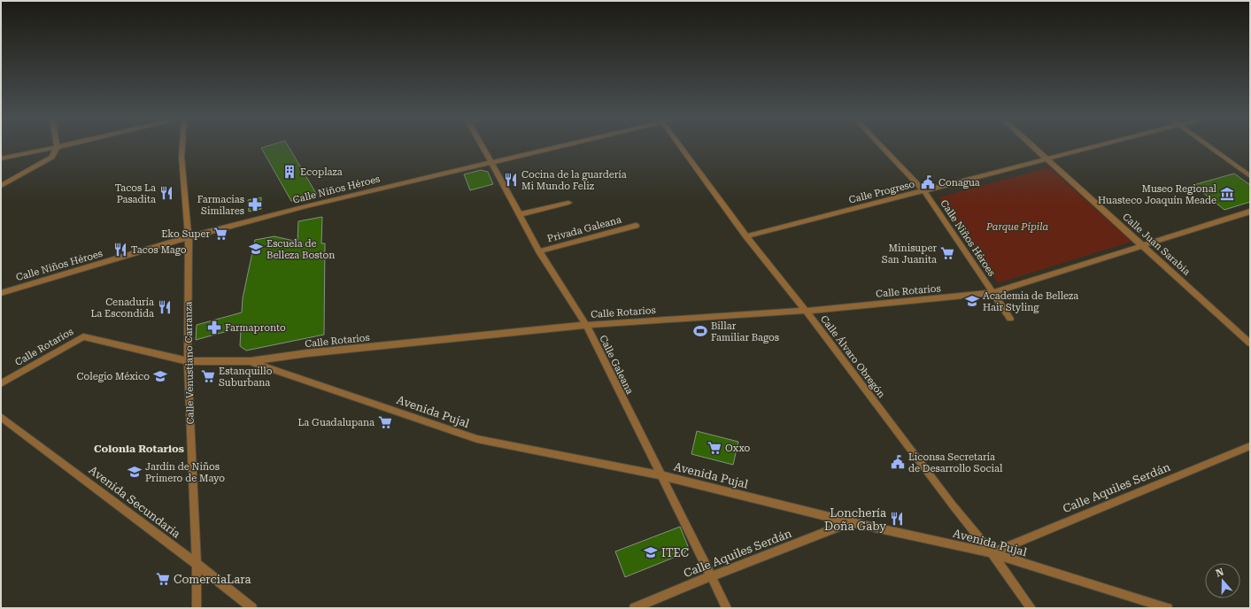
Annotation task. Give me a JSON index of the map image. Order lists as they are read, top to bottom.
{
  "streets": {
    "street": [
      "Calle Niños Héroes",
      "Calle Progreso",
      "Privada Galeana",
      "Calle Juan Sarabia",
      "Calle Rotarios",
      "Calle Álvaro Obregón",
      "Calle Venustiano Carranza",
      "Calle Galeana",
      "Avenida Pujal",
      "Calle Aquiles Serdán",
      "Avenida Secundaria"
    ]
  },
  "crossings": [
    ["Calle Niños Héroes", "Calle Progreso"],
    ["Calle Niños Héroes", "Calle Rotarios"],
    ["Calle Niños Héroes", "Calle Venustiano Carranza"],
    ["Calle Niños Héroes", "Calle Galeana"],
    ["Calle Progreso", "Calle Juan Sarabia"],
    ["Calle Progreso", "Calle Álvaro Obregón"],
    ["Privada Galeana", "Calle Galeana"],
    ["Calle Juan Sarabia", "Calle Rotarios"],
    ["Calle Rotarios", "Calle Álvaro Obregón"],
    ["Calle Rotarios", "Calle Venustiano Carranza"],
    ["Calle Rotarios", "Calle Galeana"],
    ["Calle Rotarios", "Avenida Pujal"],
    ["Calle Álvaro Obregón", "Avenida Pujal"],
    ["Calle Álvaro Obregón", "Calle Aquiles Serdán"],
    ["Calle Venustiano Carranza", "Avenida Secundaria"],
    ["Calle Galeana", "Avenida Pujal"],
    ["Calle Galeana", "Calle Aquiles Serdán"],
    ["Avenida Pujal", "Calle Aquiles Serdán"]
  ],
  "districts": ["Colonia Rotarios"],
  "parks": ["Parque Pípila"],
  "places": {
    "building": ["Ecoplaza"],
    "restaurant": [
      "Cocina de la guardería Mi Mundo Feliz",
      "Tacos La Pasadita",
      "Tacos Mago",
      "Cenaduría La Escondida",
      "Lonchería Doña Gaby"
    ],
    "public building": ["Conagua", "Liconsa Secretaría de Desarrollo Social"],
    "museum": ["Museo Regional Huasteco Joaquín Meade"],
    "pharmacy": ["Farmacias Similares", "Farmapronto"],
    "supermarket": [
      "Eko Super",
      "Minisuper San Juanita",
      "Estanquillo Suburbana",
      "La Guadalupana",
      "Oxxo",
      "ComerciaLara"
    ],
    "school or university": [
      "Escuela de Belleza Boston",
      "Academia de Belleza Hair Styling",
      "Colegio México",
      "Jardín de Niños Primero de Mayo",
      "ITEC"
    ],
    "sports": ["Billar Familiar Bagos"]
  },
  "north": "top"
}
